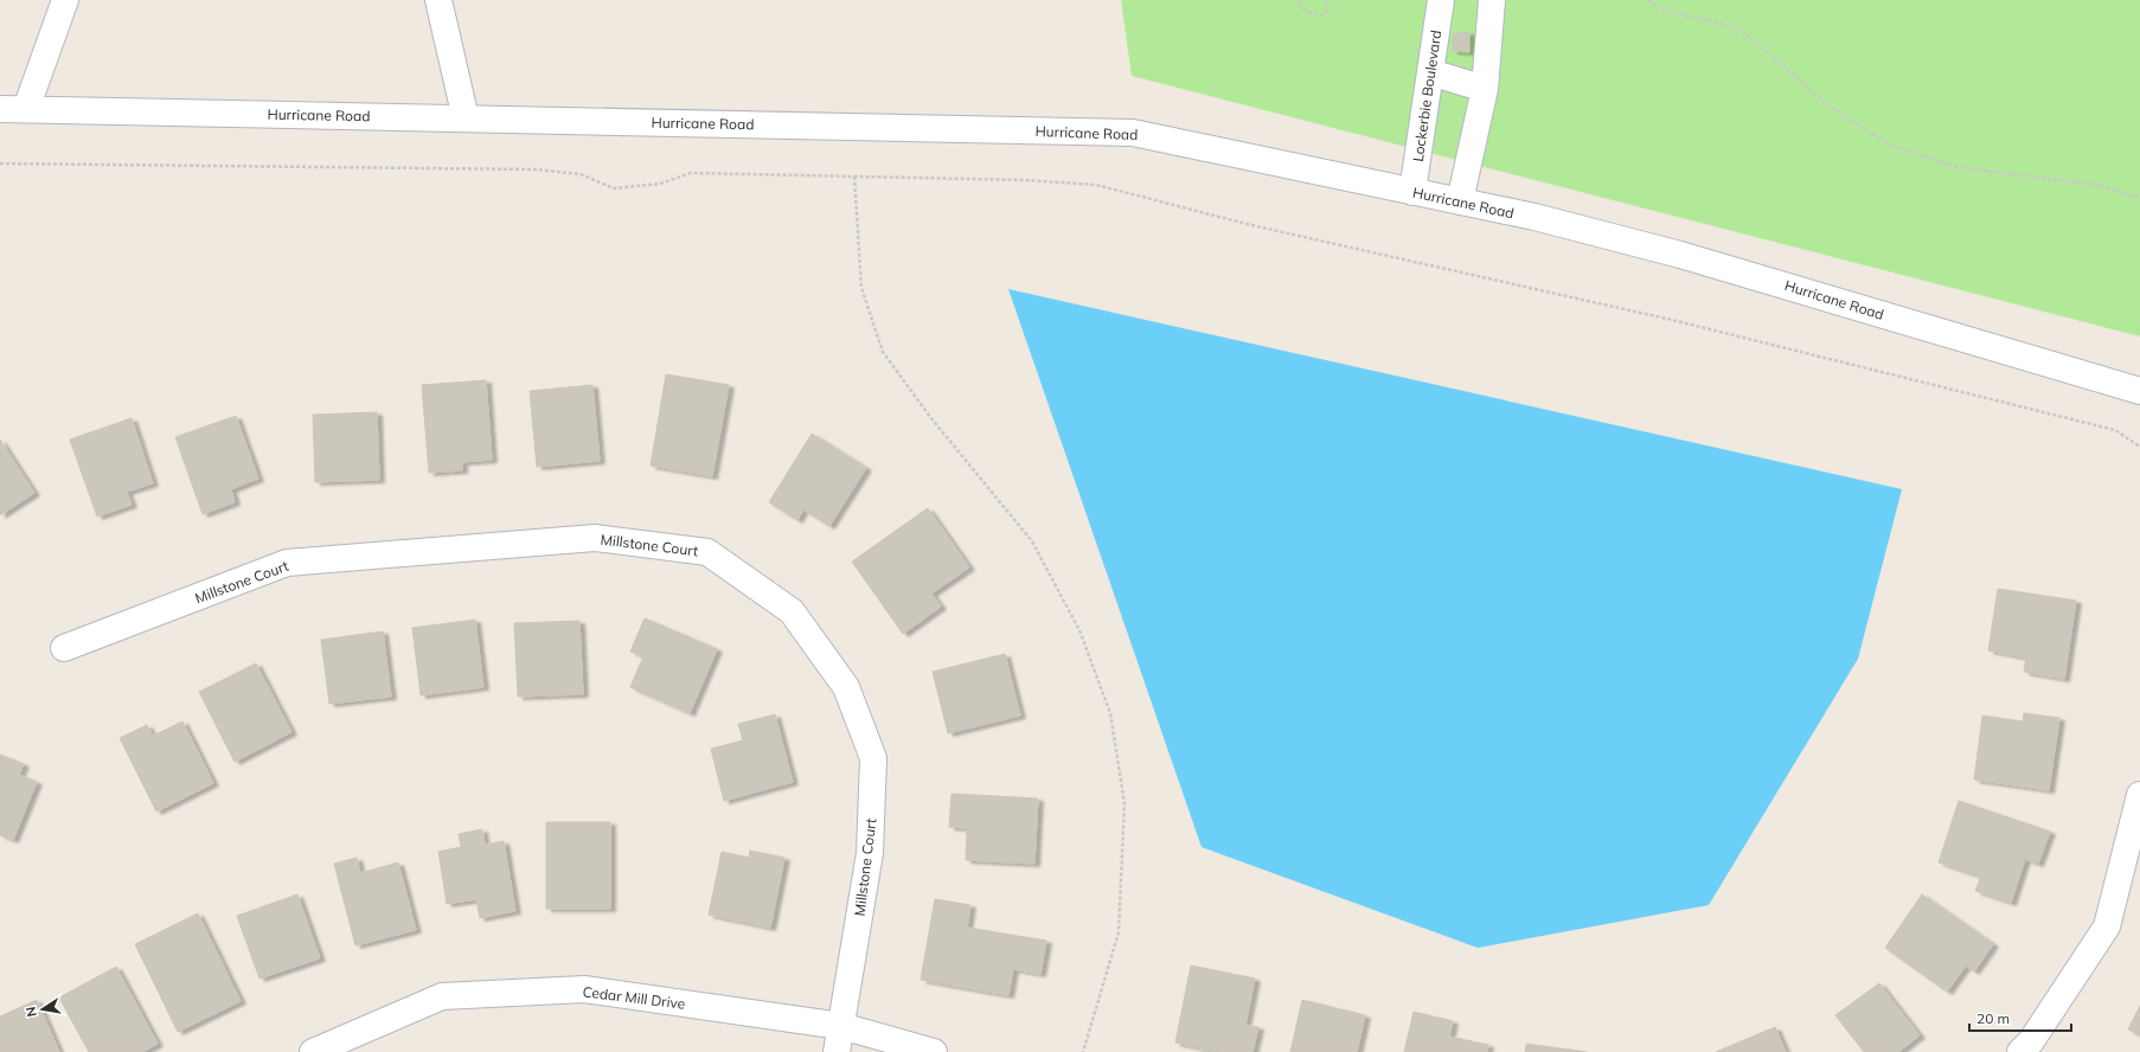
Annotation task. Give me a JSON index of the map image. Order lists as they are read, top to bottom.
{
  "streets": {
    "street": [
      "Lockerbie Boulevard",
      "Hurricane Road",
      "Millstone Court",
      "Cedar Mill Drive"
    ]
  },
  "crossings": [
    ["Lockerbie Boulevard", "Hurricane Road"],
    ["Millstone Court", "Cedar Mill Drive"]
  ],
  "scale_bar": "20 m",
  "north": "left"
}
